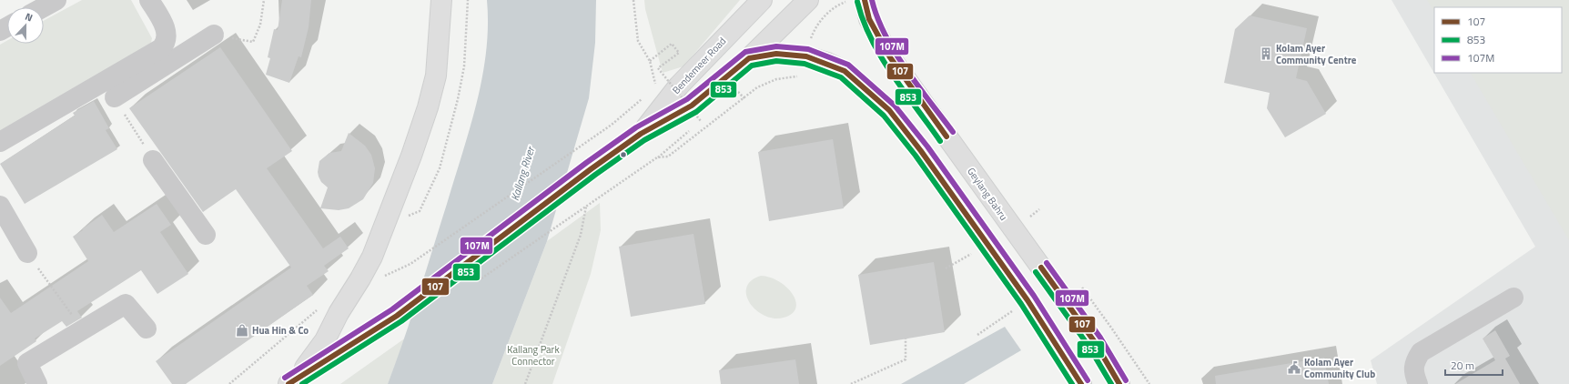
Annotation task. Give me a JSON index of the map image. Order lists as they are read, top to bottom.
{
  "streets": {
    "main road": ["Bendemeer Road", "Geylang Bahru"]
  },
  "water": ["Kallang River"],
  "parks": ["Kallang Park Connector"],
  "places": {
    "building": ["Kolam Ayer Community Centre"],
    "shop": ["Hua Hin & Co"],
    "public building": ["Kolam Ayer Community Club"]
  },
  "lines": ["transit line 107", "transit line 107M", "transit line 853"],
  "legend": ["107", "853", "107M"],
  "scale_bar": "20 m",
  "north": "top"
}
